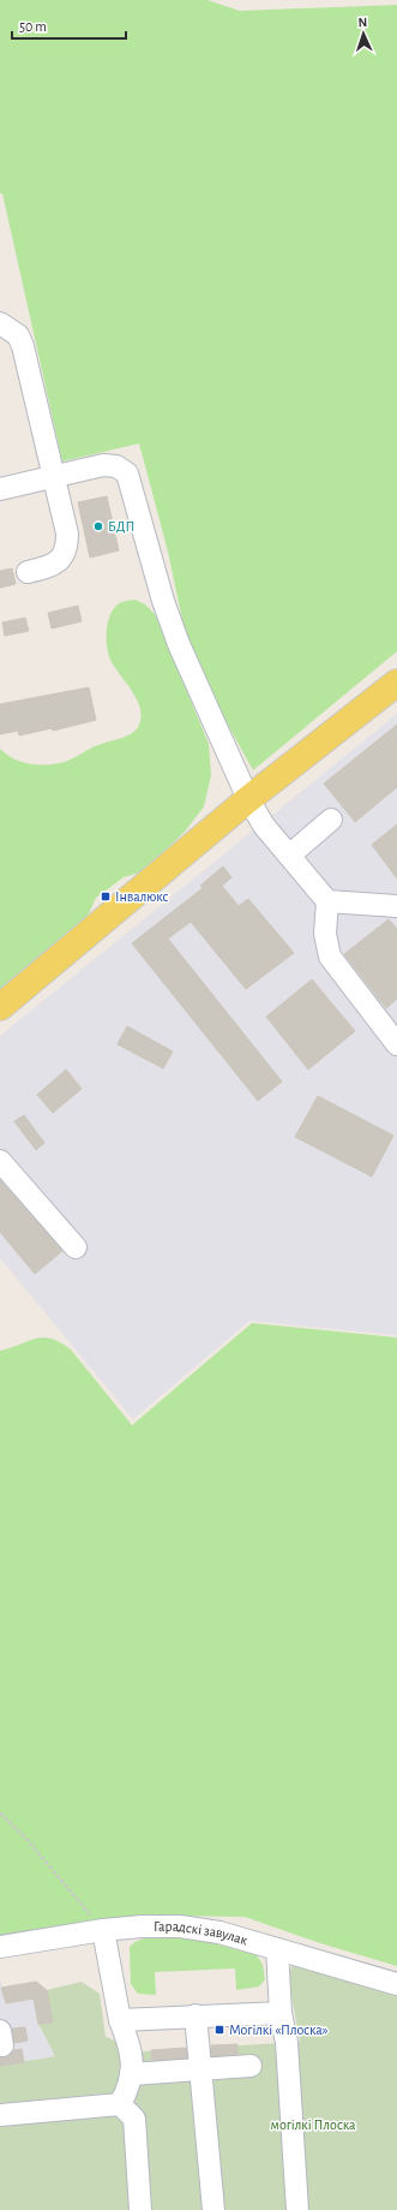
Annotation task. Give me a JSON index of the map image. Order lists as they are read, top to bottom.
{
  "streets": {
    "street": ["Гарадскі завулак"]
  },
  "parks": ["могілкі Плоска"],
  "places": {
    "other": ["БДП"],
    "transit": ["Інвалюкс", "Могілкі «Плоска»"]
  },
  "scale_bar": "50 m",
  "north": "top"
}
